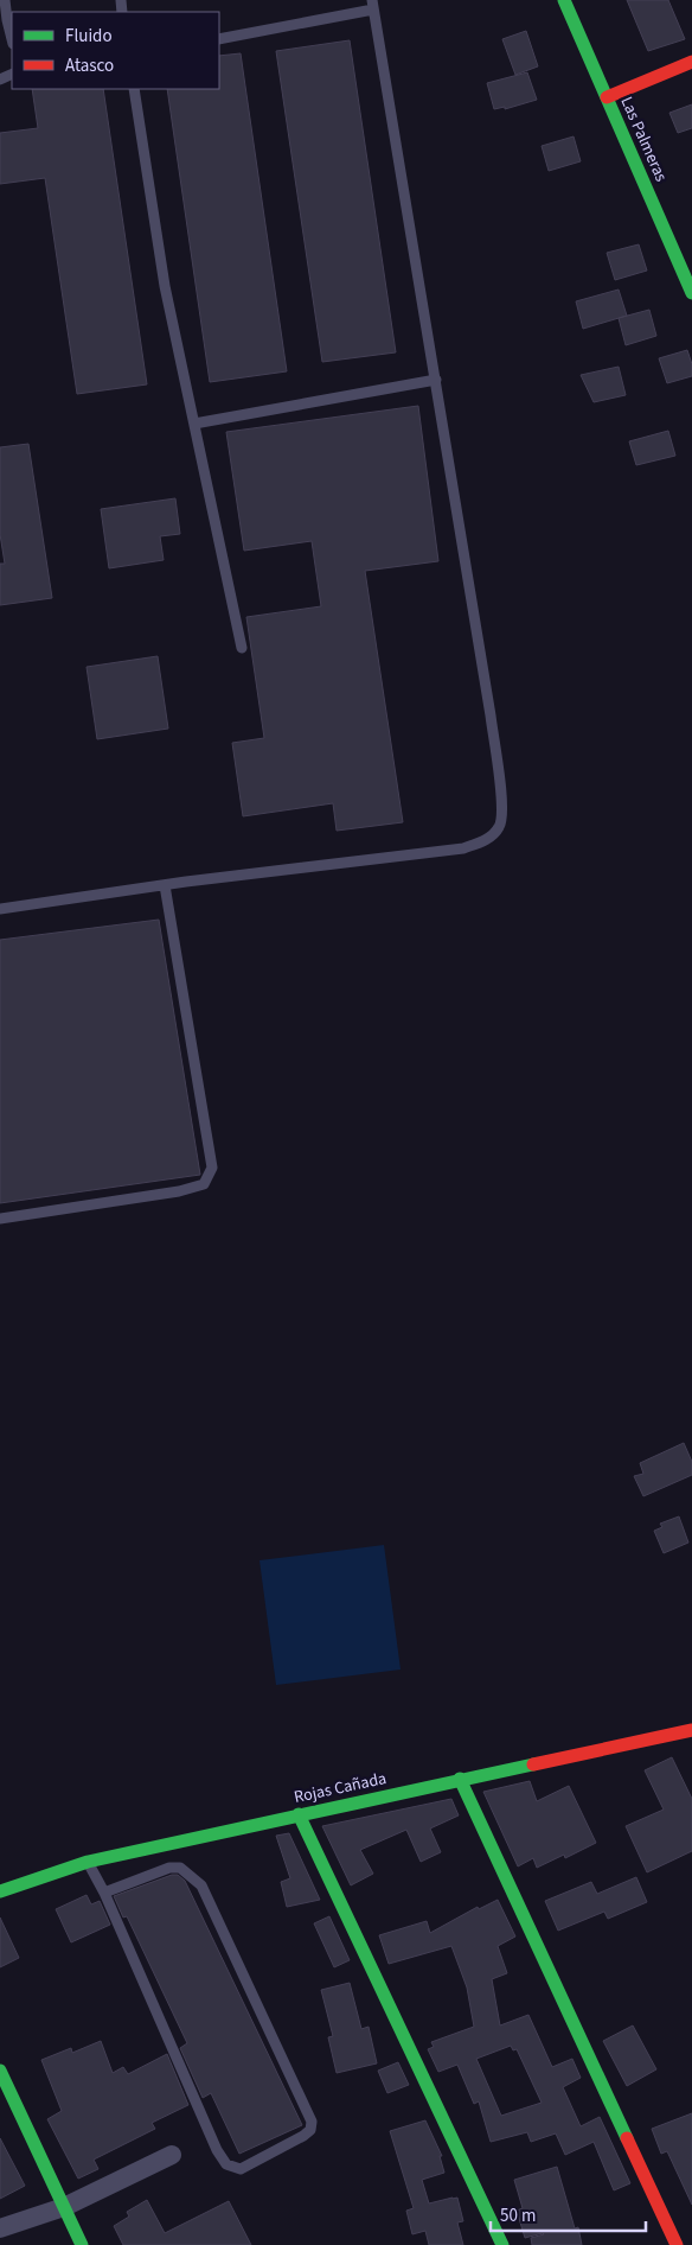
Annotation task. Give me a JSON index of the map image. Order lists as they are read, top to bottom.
{
  "streets": {
    "street": ["Las Palmeras", "Rojas Cañada"]
  },
  "legend": ["Fluido", "Atasco"],
  "scale_bar": "50 m"
}
